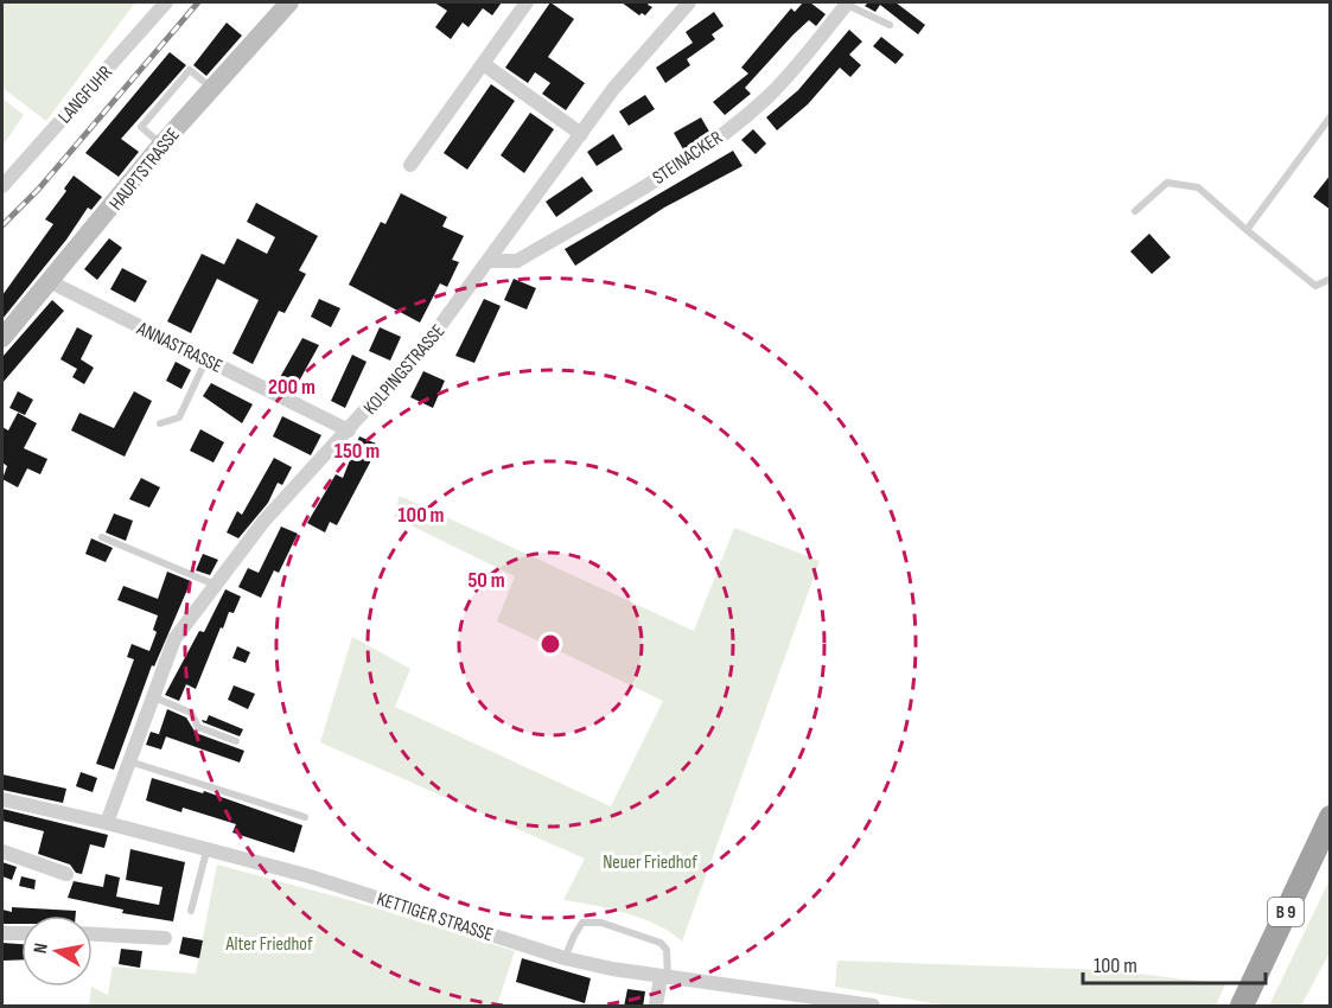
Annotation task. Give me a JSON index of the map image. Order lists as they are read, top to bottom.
{
  "streets": {
    "highway": ["B 9"],
    "main road": ["HAUPTSTRASSE"],
    "street": [
      "LANGFUHR",
      "STEINACKER",
      "ANNASTRASSE",
      "KOLPINGSTRASSE",
      "KETTIGER STRASSE"
    ]
  },
  "crossings": [
    ["STEINACKER", "KOLPINGSTRASSE"],
    ["HAUPTSTRASSE", "ANNASTRASSE"],
    ["ANNASTRASSE", "KOLPINGSTRASSE"],
    ["KOLPINGSTRASSE", "KETTIGER STRASSE"]
  ],
  "parks": ["Neuer Friedhof", "Alter Friedhof"],
  "scale_bar": "100 m",
  "north": "left",
  "rings": [
    "200 m",
    "150 m",
    "100 m",
    "50 m"
  ]
}
